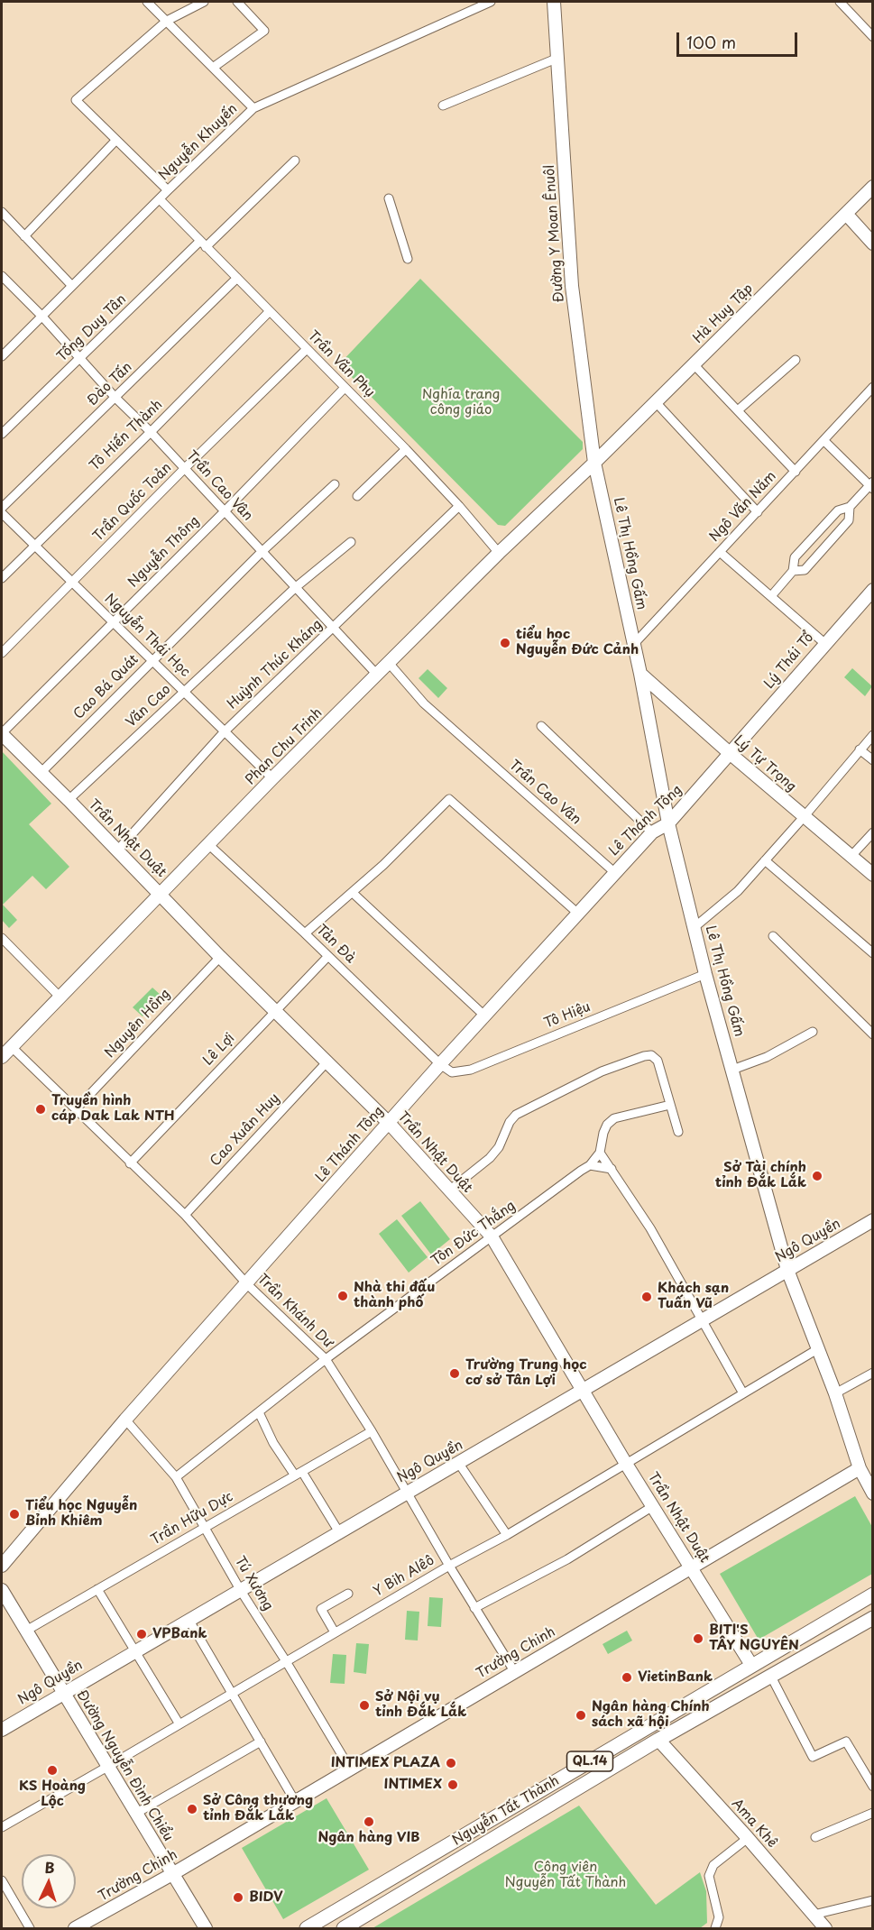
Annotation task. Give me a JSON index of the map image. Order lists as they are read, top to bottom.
{
  "streets": {
    "main road": ["QL.14", "Nguyễn Tất Thành"],
    "street": [
      "Nguyễn Khuyến",
      "Đường Y Moan Ênuôl",
      "Hà Huy Tập",
      "Tống Duy Tân",
      "Trần Văn Phụ",
      "Đào Tấn",
      "Tô Hiến Thành",
      "Trần Cao Vân",
      "Trần Quốc Toản",
      "Ngô Văn Năm",
      "Nguyễn Thông",
      "Lê Thị Hồng Gấm",
      "Nguyễn Thái Học",
      "Lý Thái Tổ",
      "Huỳnh Thúc Kháng",
      "Cao Bá Quát",
      "Văn Cao",
      "Phan Chu Trinh",
      "Lý Tự Trọng",
      "Lê Thánh Tông",
      "Trần Nhật Duật",
      "Tản Đà",
      "Tô Hiệu",
      "Nguyên Hồng",
      "Lê Lợi",
      "Cao Xuân Huy",
      "Tôn Đức Thắng",
      "Ngô Quyền",
      "Trần Khánh Dư",
      "Trần Hữu Dực",
      "Y Bih Alêô",
      "Tú Xương",
      "Trường Chinh",
      "Đường Nguyễn Đình Chiểu",
      "Ama Khê"
    ]
  },
  "crossings": [
    ["Nguyễn Khuyến", "Trần Văn Phụ"],
    ["Nguyễn Khuyến", "Trần Cao Vân"],
    ["Đường Y Moan Ênuôl", "Hà Huy Tập"],
    ["Đường Y Moan Ênuôl", "Lê Thị Hồng Gấm"],
    ["Đường Y Moan Ênuôl", "Phan Chu Trinh"],
    ["Hà Huy Tập", "Lê Thị Hồng Gấm"],
    ["Hà Huy Tập", "Phan Chu Trinh"],
    ["Tống Duy Tân", "Trần Văn Phụ"],
    ["Tống Duy Tân", "Trần Cao Vân"],
    ["Trần Văn Phụ", "Đào Tấn"],
    ["Trần Văn Phụ", "Tô Hiến Thành"],
    ["Trần Văn Phụ", "Trần Quốc Toản"],
    ["Trần Văn Phụ", "Nguyễn Thông"],
    ["Trần Văn Phụ", "Huỳnh Thúc Kháng"],
    ["Trần Văn Phụ", "Phan Chu Trinh"],
    ["Đào Tấn", "Trần Cao Vân"],
    ["Tô Hiến Thành", "Trần Cao Vân"],
    ["Tô Hiến Thành", "Nguyễn Thái Học"],
    ["Trần Cao Vân", "Trần Quốc Toản"],
    ["Trần Cao Vân", "Nguyễn Thông"],
    ["Trần Cao Vân", "Huỳnh Thúc Kháng"],
    ["Trần Cao Vân", "Cao Bá Quát"],
    ["Trần Cao Vân", "Văn Cao"],
    ["Trần Cao Vân", "Phan Chu Trinh"],
    ["Trần Cao Vân", "Lê Thánh Tông"],
    ["Trần Quốc Toản", "Nguyễn Thái Học"],
    ["Ngô Văn Năm", "Lê Thị Hồng Gấm"],
    ["Nguyễn Thông", "Nguyễn Thái Học"],
    ["Nguyễn Thông", "Trần Nhật Duật"],
    ["Lê Thị Hồng Gấm", "Phan Chu Trinh"],
    ["Lê Thị Hồng Gấm", "Lý Tự Trọng"],
    ["Lê Thị Hồng Gấm", "Lê Thánh Tông"],
    ["Lê Thị Hồng Gấm", "Tô Hiệu"],
    ["Lê Thị Hồng Gấm", "Ngô Quyền"],
    ["Lê Thị Hồng Gấm", "Y Bih Alêô"],
    ["Lê Thị Hồng Gấm", "Trường Chinh"],
    ["Nguyễn Thái Học", "Huỳnh Thúc Kháng"],
    ["Nguyễn Thái Học", "Cao Bá Quát"],
    ["Nguyễn Thái Học", "Văn Cao"],
    ["Nguyễn Thái Học", "Phan Chu Trinh"],
    ["Lý Thái Tổ", "Lý Tự Trọng"],
    ["Lý Thái Tổ", "Lê Thánh Tông"],
    ["Huỳnh Thúc Kháng", "Trần Nhật Duật"],
    ["Cao Bá Quát", "Trần Nhật Duật"],
    ["Văn Cao", "Trần Nhật Duật"],
    ["Phan Chu Trinh", "Trần Nhật Duật"],
    ["Phan Chu Trinh", "Tản Đà"],
    ["Phan Chu Trinh", "Trần Khánh Dư"],
    ["Lý Tự Trọng", "Lê Thánh Tông"],
    ["Lê Thánh Tông", "Trần Nhật Duật"],
    ["Lê Thánh Tông", "Tản Đà"],
    ["Lê Thánh Tông", "Tô Hiệu"],
    ["Lê Thánh Tông", "Trần Khánh Dư"],
    ["Lê Thánh Tông", "Tú Xương"],
    ["Trần Nhật Duật", "Nguyên Hồng"],
    ["Trần Nhật Duật", "Lê Lợi"],
    ["Trần Nhật Duật", "Cao Xuân Huy"],
    ["Trần Nhật Duật", "Tôn Đức Thắng"],
    ["Trần Nhật Duật", "Ngô Quyền"],
    ["Trần Nhật Duật", "Y Bih Alêô"],
    ["Trần Nhật Duật", "Trường Chinh"],
    ["Trần Nhật Duật", "Nguyễn Tất Thành"],
    ["Tản Đà", "Tô Hiệu"],
    ["Tản Đà", "Lê Lợi"],
    ["Nguyên Hồng", "Trần Khánh Dư"],
    ["Lê Lợi", "Trần Khánh Dư"],
    ["Cao Xuân Huy", "Trần Khánh Dư"],
    ["Tôn Đức Thắng", "Trần Khánh Dư"],
    ["Tôn Đức Thắng", "Tú Xương"],
    ["Ngô Quyền", "Trần Khánh Dư"],
    ["Ngô Quyền", "Tú Xương"],
    ["Ngô Quyền", "Đường Nguyễn Đình Chiểu"],
    ["Trần Khánh Dư", "Trần Hữu Dực"],
    ["Trần Khánh Dư", "Y Bih Alêô"],
    ["Trần Khánh Dư", "Trường Chinh"],
    ["Trần Hữu Dực", "Tú Xương"],
    ["Trần Hữu Dực", "Đường Nguyễn Đình Chiểu"],
    ["Y Bih Alêô", "Tú Xương"],
    ["Y Bih Alêô", "Đường Nguyễn Đình Chiểu"],
    ["Tú Xương", "Trường Chinh"],
    ["Trường Chinh", "Đường Nguyễn Đình Chiểu"],
    ["Nguyễn Tất Thành", "Ama Khê"]
  ],
  "parks": ["Nghĩa trang công giáo", "Công viên Nguyễn Tất Thành"],
  "places": [
    "tiểu học Nguyễn Đức Cảnh",
    "Truyền hình cáp Dak Lak NTH",
    "Sở Tài chính tỉnh Đắk Lắk",
    "Nhà thi đấu thành phố",
    "Khách sạn Tuấn Vũ",
    "Trường Trung học cơ sở Tân Lợi",
    "Tiểu học Nguyễn Bỉnh Khiêm",
    "VPBank",
    "BITI'S TÂY NGUYÊN",
    "VietinBank",
    "Sở Nội vụ tỉnh Đắk Lắk",
    "Ngân hàng Chính sách xã hội",
    "INTIMEX PLAZA",
    "KS Hoàng Lộc",
    "INTIMEX",
    "Sở Công thương tỉnh Đắk Lắk",
    "Ngân hàng VIB",
    "BIDV"
  ],
  "scale_bar": "100 m",
  "north": "top"
}
